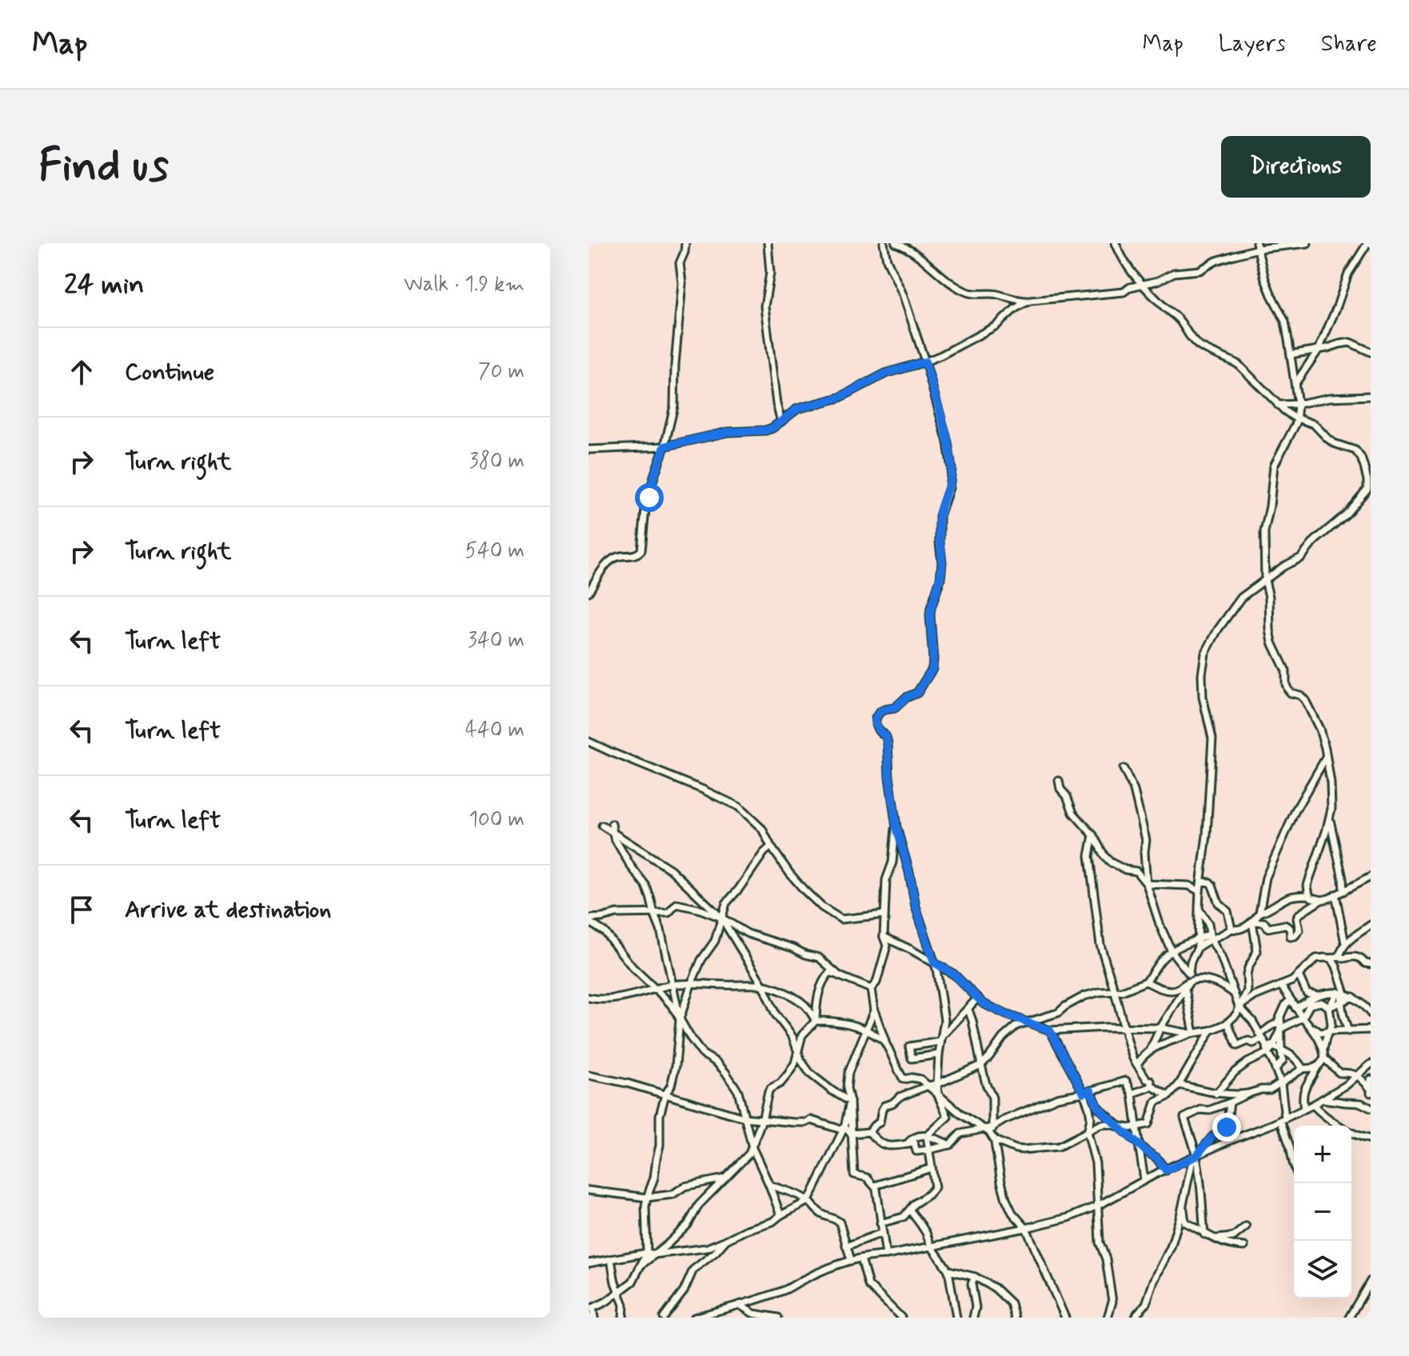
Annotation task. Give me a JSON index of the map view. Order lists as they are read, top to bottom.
{
  "page": {
    "header": "Map",
    "nav": ["Map", "Layers", "Share"],
    "buttons": "Directions",
    "title": "Find us",
    "heading": ["24 min", "Walk · 1.9 km"],
    "list": [
      ["Continue", "70 m"],
      ["Turn right", "380 m"],
      ["Turn right", "540 m"],
      ["Turn left", "340 m"],
      ["Turn left", "440 m"],
      ["Turn left", "100 m"],
      "Arrive at destination"
    ],
    "map_buttons": ["+", "−"]
  }
}
